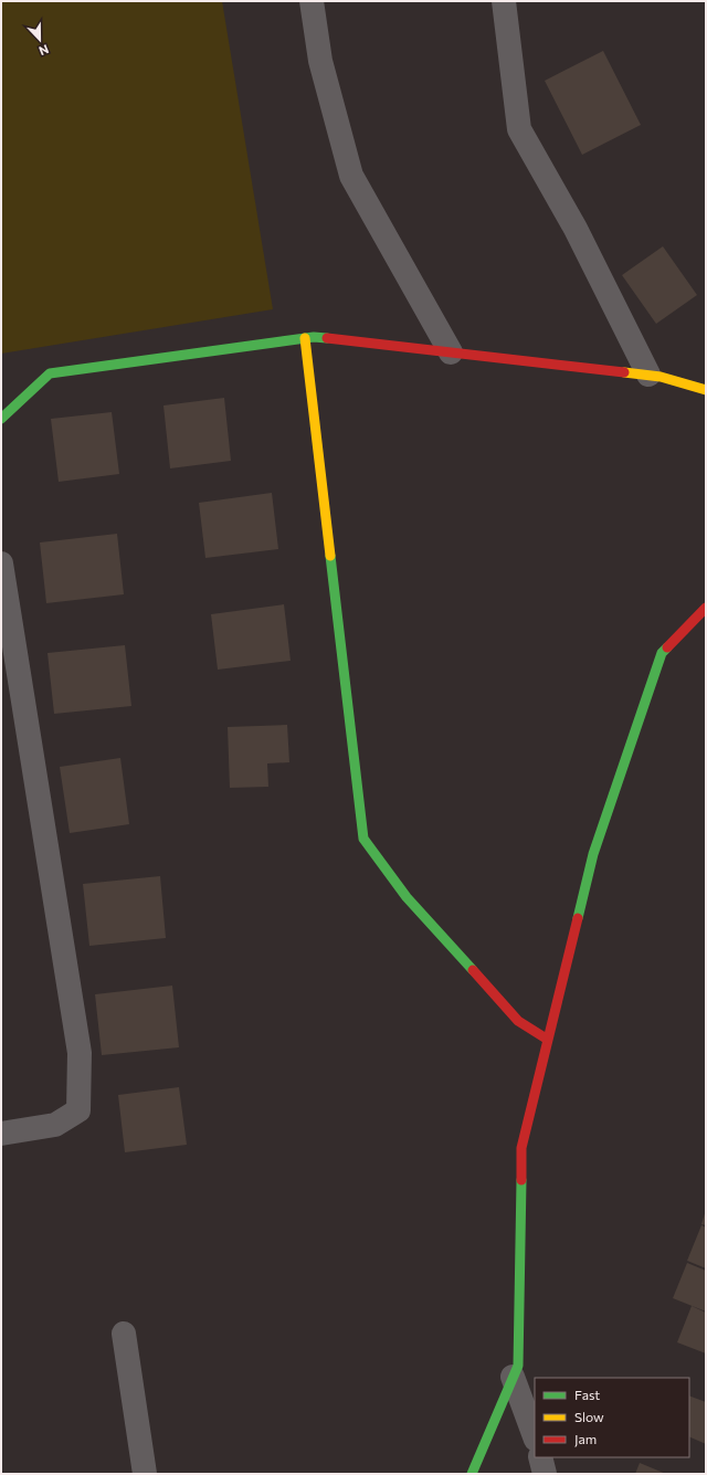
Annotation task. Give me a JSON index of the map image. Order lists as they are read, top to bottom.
{
  "legend": ["Fast", "Slow", "Jam"],
  "north": "bottom"
}
